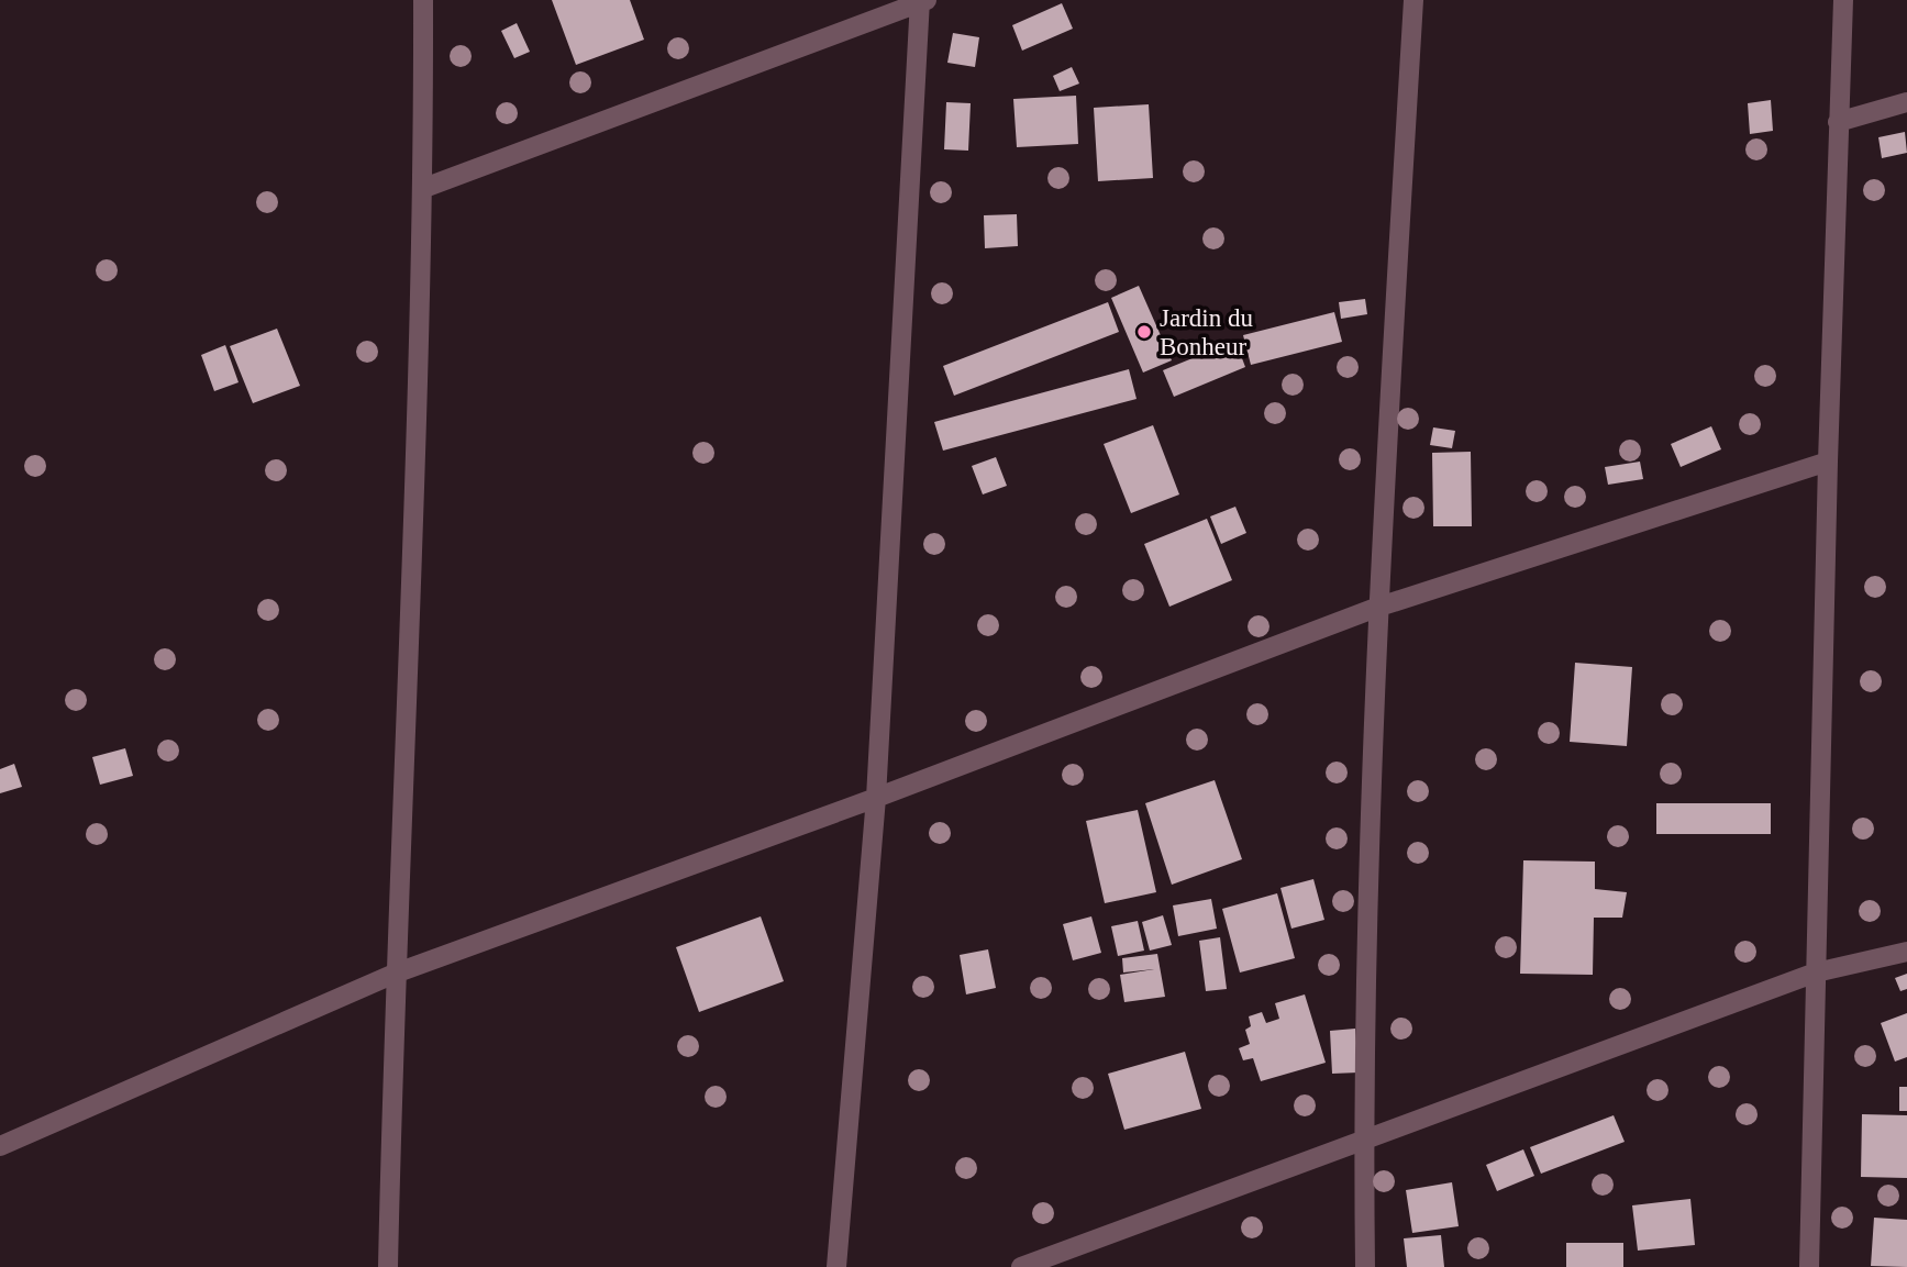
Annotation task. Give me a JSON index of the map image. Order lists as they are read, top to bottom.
{
  "places": ["Jardin du Bonheur"]
}
